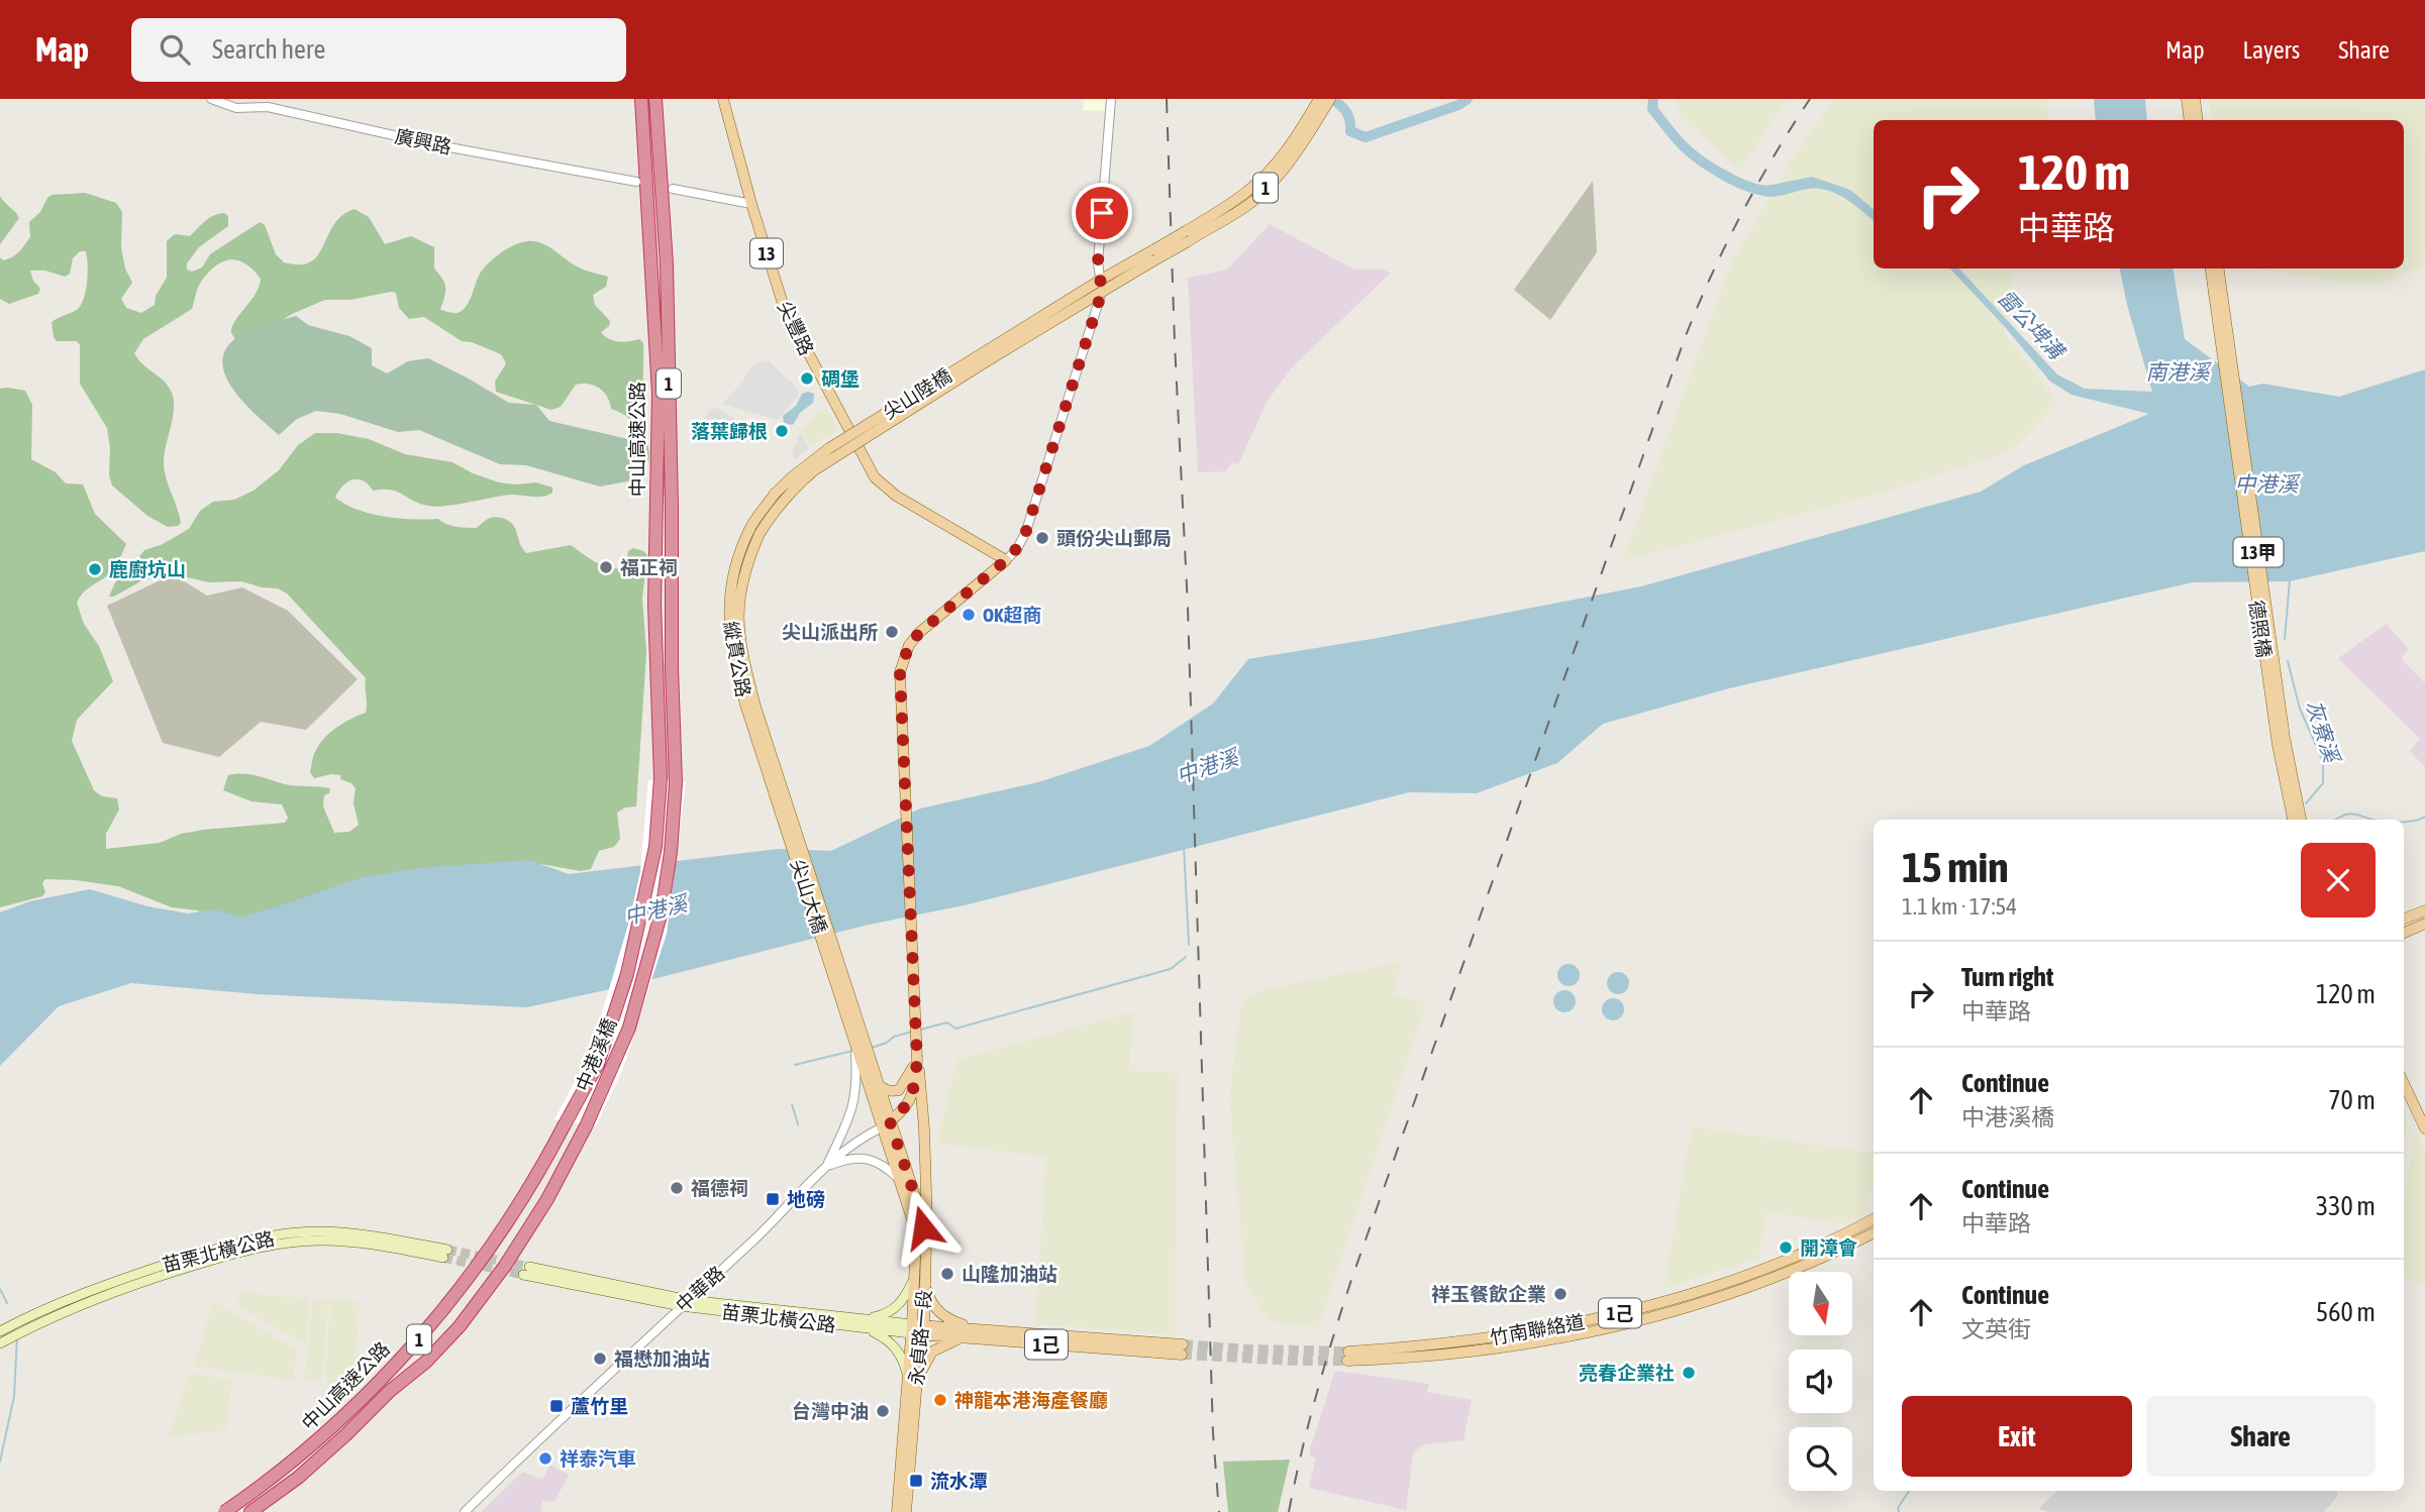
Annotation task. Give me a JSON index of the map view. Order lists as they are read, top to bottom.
{
  "streets": {
    "highway": ["1", "中山高速公路", "中港溪橋"],
    "main road": [
      "13",
      "尖豐路",
      "尖山陸橋",
      "13甲",
      "德照橋",
      "縱貫公路",
      "尖山大橋",
      "苗栗北橫公路",
      "中華路",
      "1己",
      "竹南聯絡道",
      "永貞路一段"
    ],
    "street": ["廣興路"]
  },
  "crossings": [
    ["1", "尖山陸橋"],
    ["尖山陸橋", "縱貫公路"],
    ["中山高速公路", "中港溪橋"],
    ["縱貫公路", "尖山大橋"],
    ["尖山大橋", "永貞路一段"],
    ["苗栗北橫公路", "中華路"],
    ["苗栗北橫公路", "1己"],
    ["苗栗北橫公路", "永貞路一段"],
    ["中華路", "永貞路一段"],
    ["1己", "永貞路一段"]
  ],
  "water": [
    "雷公埤溝",
    "南港溪",
    "中港溪",
    "灰寮溪"
  ],
  "places": {
    "other": [
      "碉堡",
      "落葉歸根",
      "頭份尖山郵局",
      "福正祠",
      "鹿廚坑山",
      "OK超商",
      "尖山派出所",
      "福德祠",
      "開漳會",
      "山隆加油站",
      "祥玉餐飲企業",
      "福懋加油站",
      "亮春企業社",
      "神龍本港海產餐廳",
      "台灣中油",
      "祥泰汽車"
    ],
    "transit": ["地磅", "蘆竹里", "流水潭"]
  },
  "north": "bottom",
  "page": {
    "header": "Map",
    "search": "Search here",
    "nav": ["Map", "Layers", "Share"],
    "turn": ["120 m", "中華路"],
    "heading": ["15 min", "1.1 km · 17:54"],
    "list": [
      {
        "name": "Turn right",
        "note": "中華路",
        "value": "120 m"
      },
      {
        "name": "Continue",
        "note": "中港溪橋",
        "value": "70 m"
      },
      {
        "name": "Continue",
        "note": "中華路",
        "value": "330 m"
      },
      {
        "name": "Continue",
        "note": "文英街",
        "value": "560 m"
      }
    ],
    "buttons": ["Exit", "Share"]
  }
}
